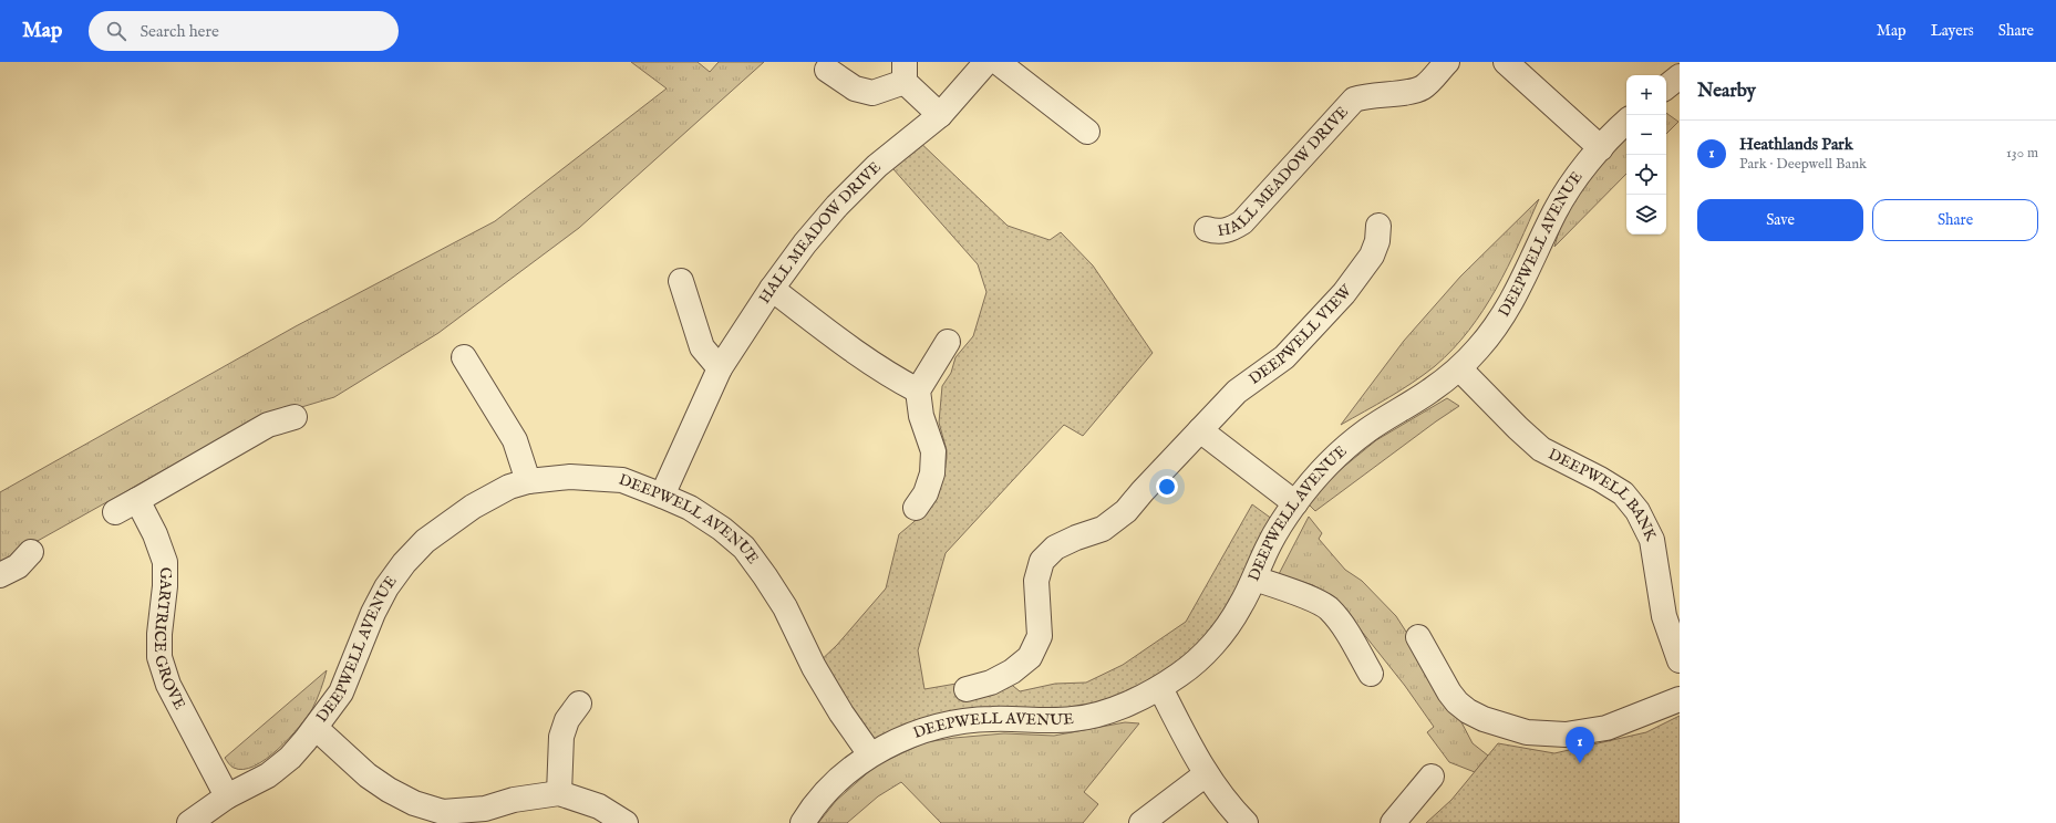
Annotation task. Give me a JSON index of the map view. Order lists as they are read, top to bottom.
{
  "streets": {
    "street": [
      "HALL MEADOW DRIVE",
      "DEEPWELL AVENUE",
      "DEEPWELL VIEW",
      "DEEPWELL BANK",
      "GARTRICE GROVE"
    ]
  },
  "crossings": [
    ["HALL MEADOW DRIVE", "DEEPWELL AVENUE"],
    ["DEEPWELL AVENUE", "DEEPWELL BANK"],
    ["DEEPWELL AVENUE", "GARTRICE GROVE"]
  ],
  "page": {
    "header": "Map",
    "search": "Search here",
    "nav": ["Map", "Layers", "Share"],
    "heading": "Nearby",
    "map_buttons": ["+", "−"],
    "list": [
      {
        "mark": "1",
        "name": "Heathlands Park",
        "note": "Park · Deepwell Bank",
        "value": "130 m"
      }
    ],
    "buttons": ["Save", "Share"],
    "pins": "1"
  }
}
